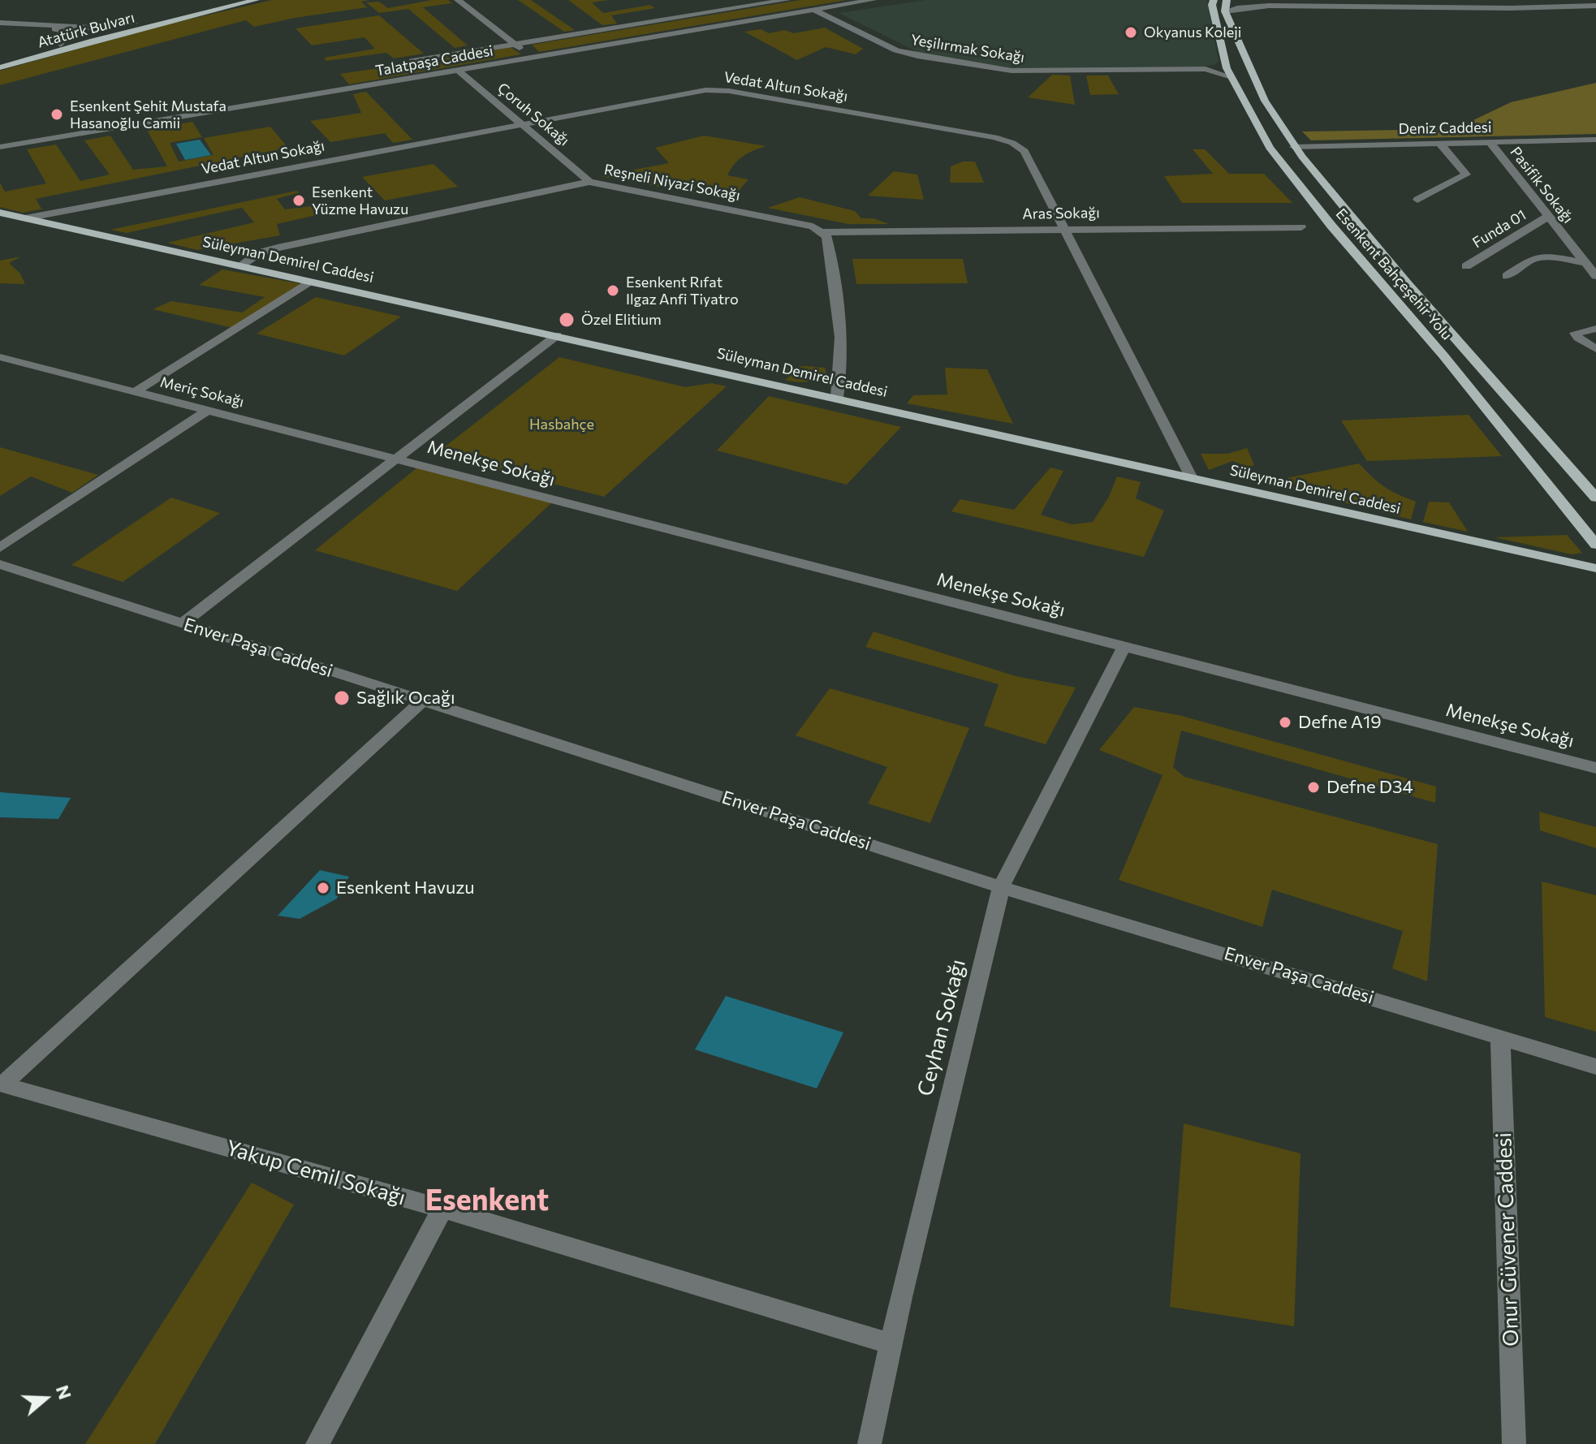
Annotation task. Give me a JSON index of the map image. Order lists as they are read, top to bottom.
{
  "streets": {
    "main road": ["Atatürk Bulvarı", "Süleyman Demirel Caddesi", "Esenkent Bahçeşehir Yolu"],
    "street": [
      "Yeşilırmak Sokağı",
      "Talatpaşa Caddesi",
      "Vedat Altun Sokağı",
      "Çoruh Sokağı",
      "Deniz Caddesi",
      "Reşneli Niyazi Sokağı",
      "Pasifik Sokağı",
      "Aras Sokağı",
      "Funda 01",
      "Meriç Sokağı",
      "Menekşe Sokağı",
      "Enver Paşa Caddesi",
      "Ceyhan Sokağı",
      "Yakup Cemil Sokağı",
      "Onur Güvener Caddesi"
    ]
  },
  "crossings": [
    ["Yeşilırmak Sokağı", "Talatpaşa Caddesi"],
    ["Talatpaşa Caddesi", "Çoruh Sokağı"],
    ["Vedat Altun Sokağı", "Çoruh Sokağı"],
    ["Vedat Altun Sokağı", "Aras Sokağı"],
    ["Vedat Altun Sokağı", "Süleyman Demirel Caddesi"],
    ["Çoruh Sokağı", "Reşneli Niyazi Sokağı"],
    ["Deniz Caddesi", "Pasifik Sokağı"],
    ["Deniz Caddesi", "Esenkent Bahçeşehir Yolu"],
    ["Reşneli Niyazi Sokağı", "Aras Sokağı"],
    ["Reşneli Niyazi Sokağı", "Süleyman Demirel Caddesi"],
    ["Pasifik Sokağı", "Funda 01"],
    ["Meriç Sokağı", "Menekşe Sokağı"],
    ["Menekşe Sokağı", "Ceyhan Sokağı"],
    ["Enver Paşa Caddesi", "Ceyhan Sokağı"],
    ["Enver Paşa Caddesi", "Onur Güvener Caddesi"],
    ["Ceyhan Sokağı", "Yakup Cemil Sokağı"]
  ],
  "districts": ["Esenkent"],
  "parks": ["Hasbahçe"],
  "places": [
    "Okyanus Koleji",
    "Esenkent Şehit Mustafa Hasanoğlu Camii",
    "Esenkent Yüzme Havuzu",
    "Esenkent Rıfat Ilgaz Anfi Tiyatro",
    "Özel Elitium",
    "Sağlık Ocağı",
    "Defne A19",
    "Defne D34",
    "Esenkent Havuzu"
  ],
  "north": "right"
}
